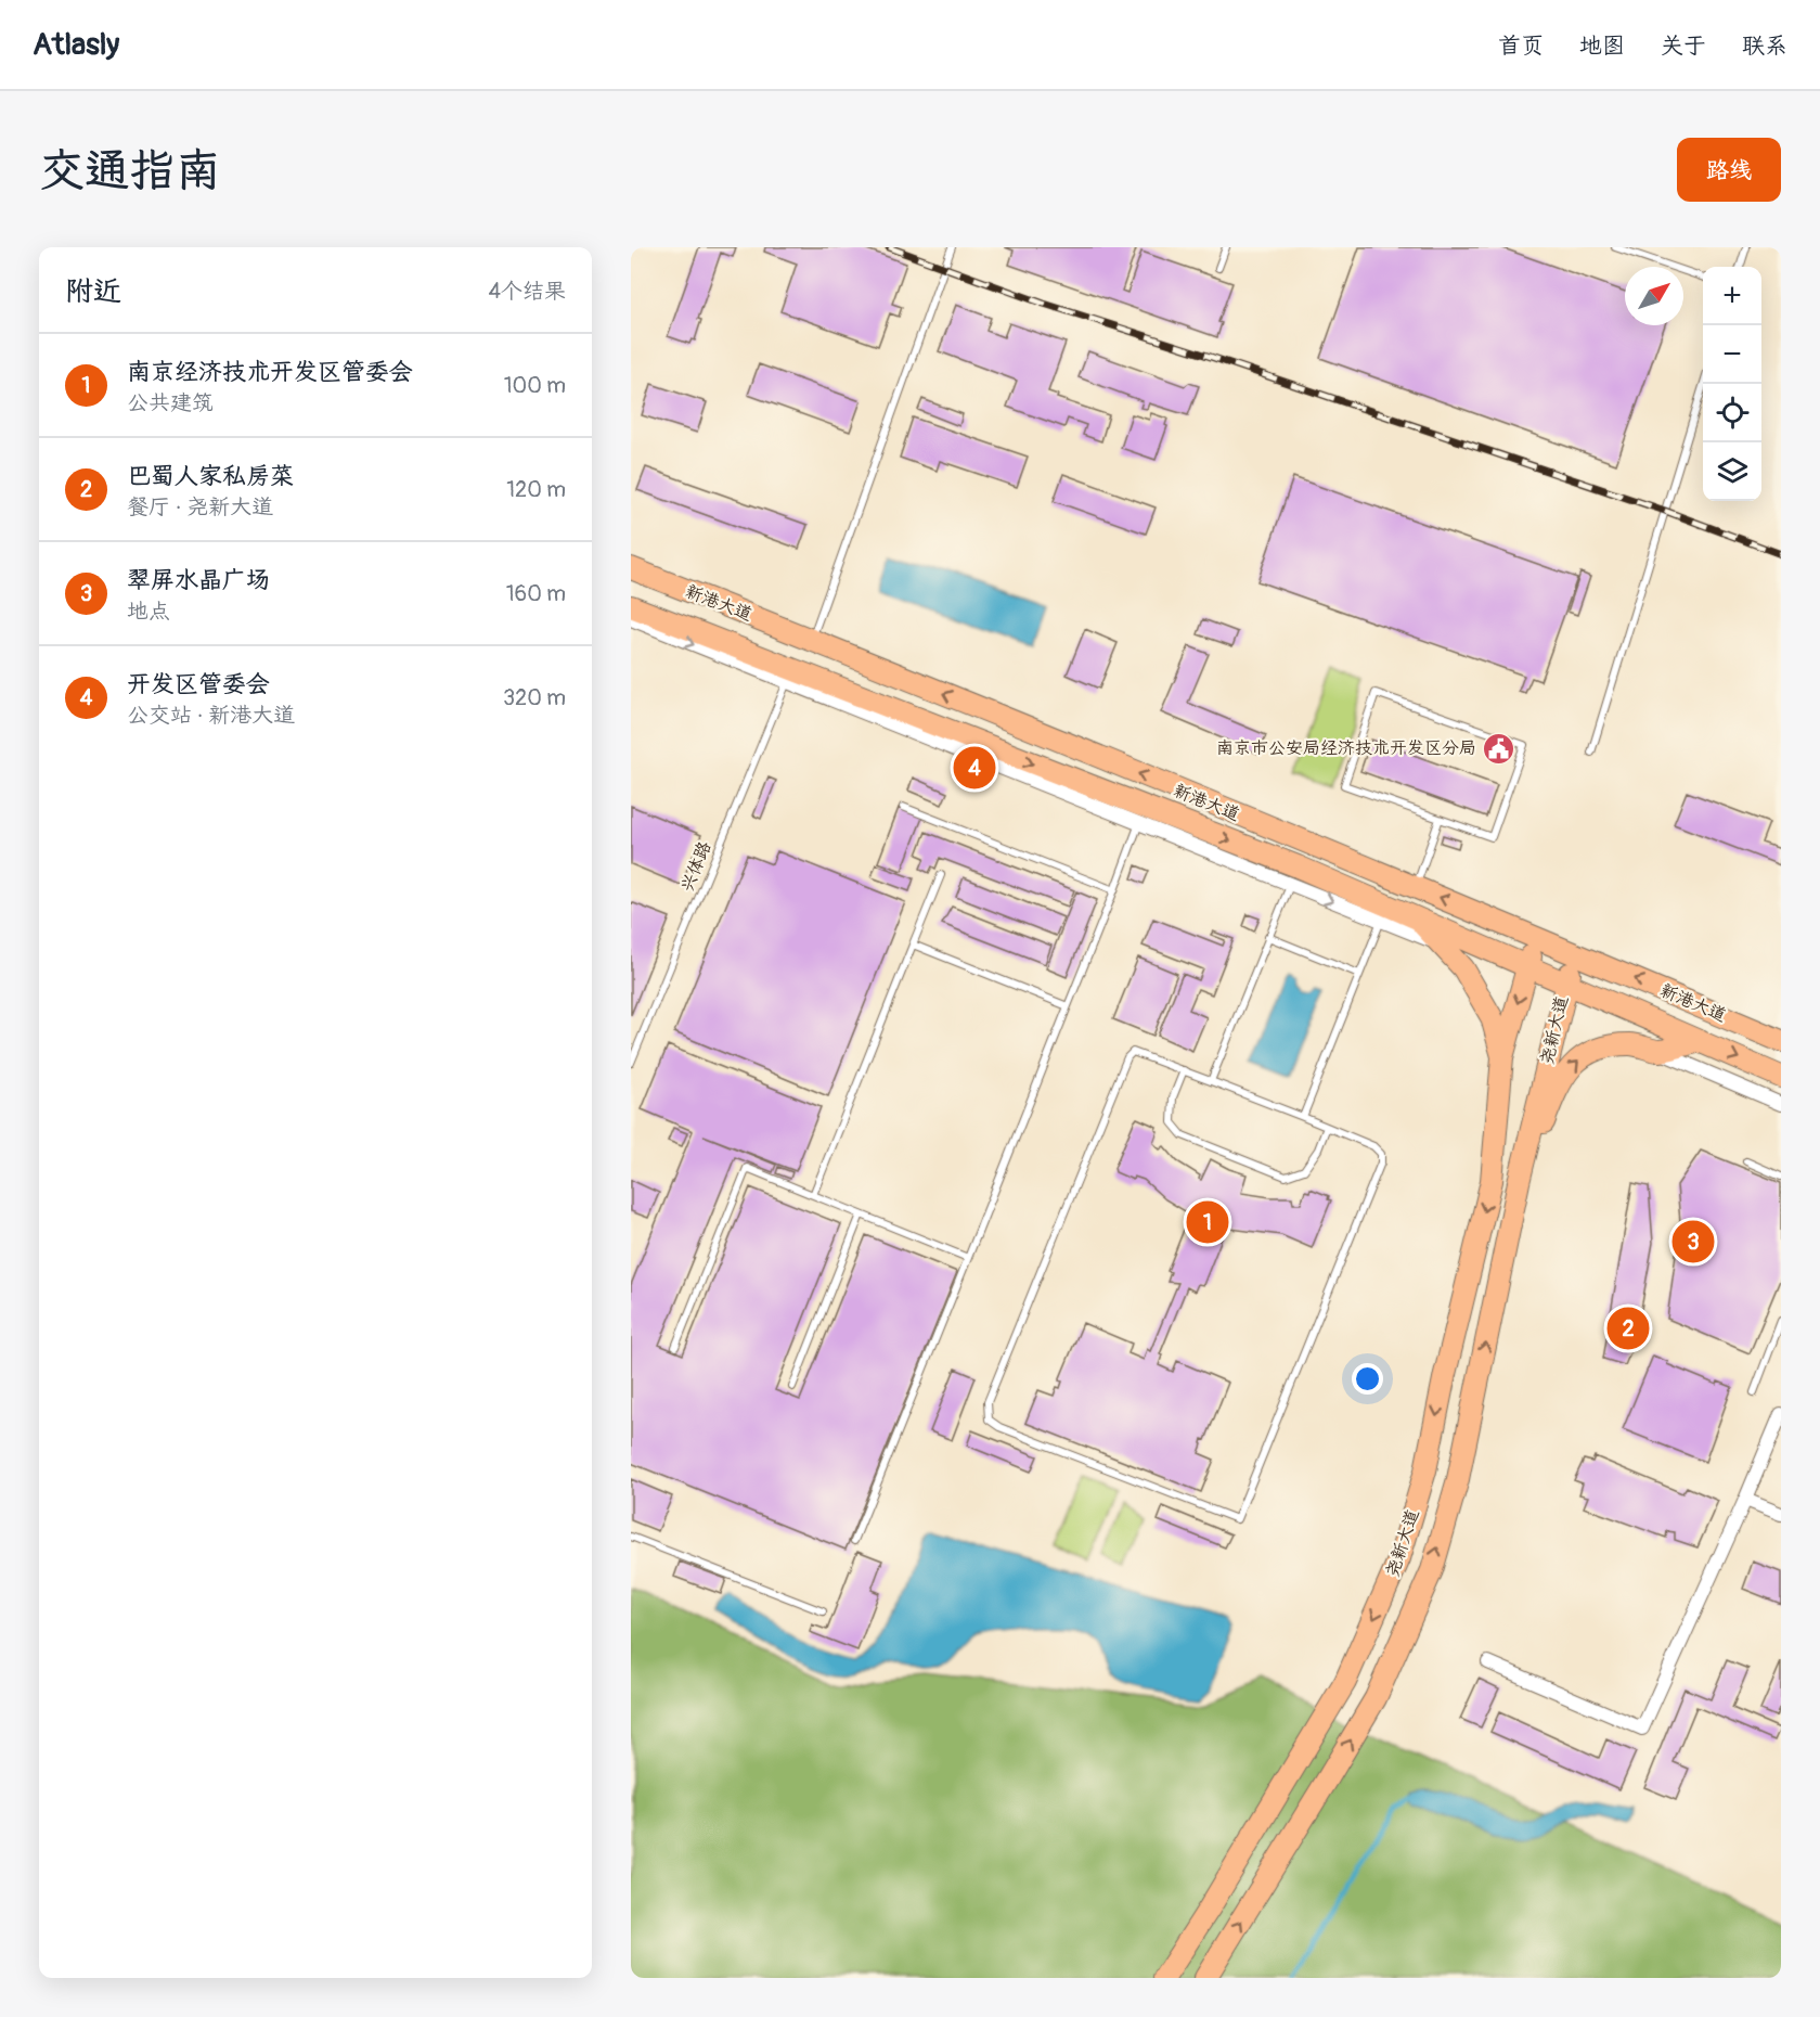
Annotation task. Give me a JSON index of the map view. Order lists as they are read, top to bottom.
{
  "streets": {
    "main road": ["新港大道", "尧新大道"],
    "lane": ["兴体路"]
  },
  "crossings": [
    ["新港大道", "尧新大道"]
  ],
  "places": {
    "public building": ["南京市公安局经济技术开发区分局"]
  },
  "north": "top right",
  "page": {
    "header": "Atlasly",
    "nav": [
      "首页",
      "地图",
      "关于",
      "联系"
    ],
    "buttons": "路线",
    "title": "交通指南",
    "heading": ["附近", "4个结果"],
    "map_buttons": ["+", "−"],
    "list": [
      {
        "mark": "1",
        "name": "南京经济技术开发区管委会",
        "note": "公共建筑",
        "value": "100 m"
      },
      {
        "mark": "2",
        "name": "巴蜀人家私房菜",
        "note": "餐厅 · 尧新大道",
        "value": "120 m"
      },
      {
        "mark": "3",
        "name": "翠屏水晶广场",
        "note": "地点",
        "value": "160 m"
      },
      {
        "mark": "4",
        "name": "开发区管委会",
        "note": "公交站 · 新港大道",
        "value": "320 m"
      }
    ],
    "pins": [
      "4",
      "1",
      "3",
      "2"
    ]
  }
}
